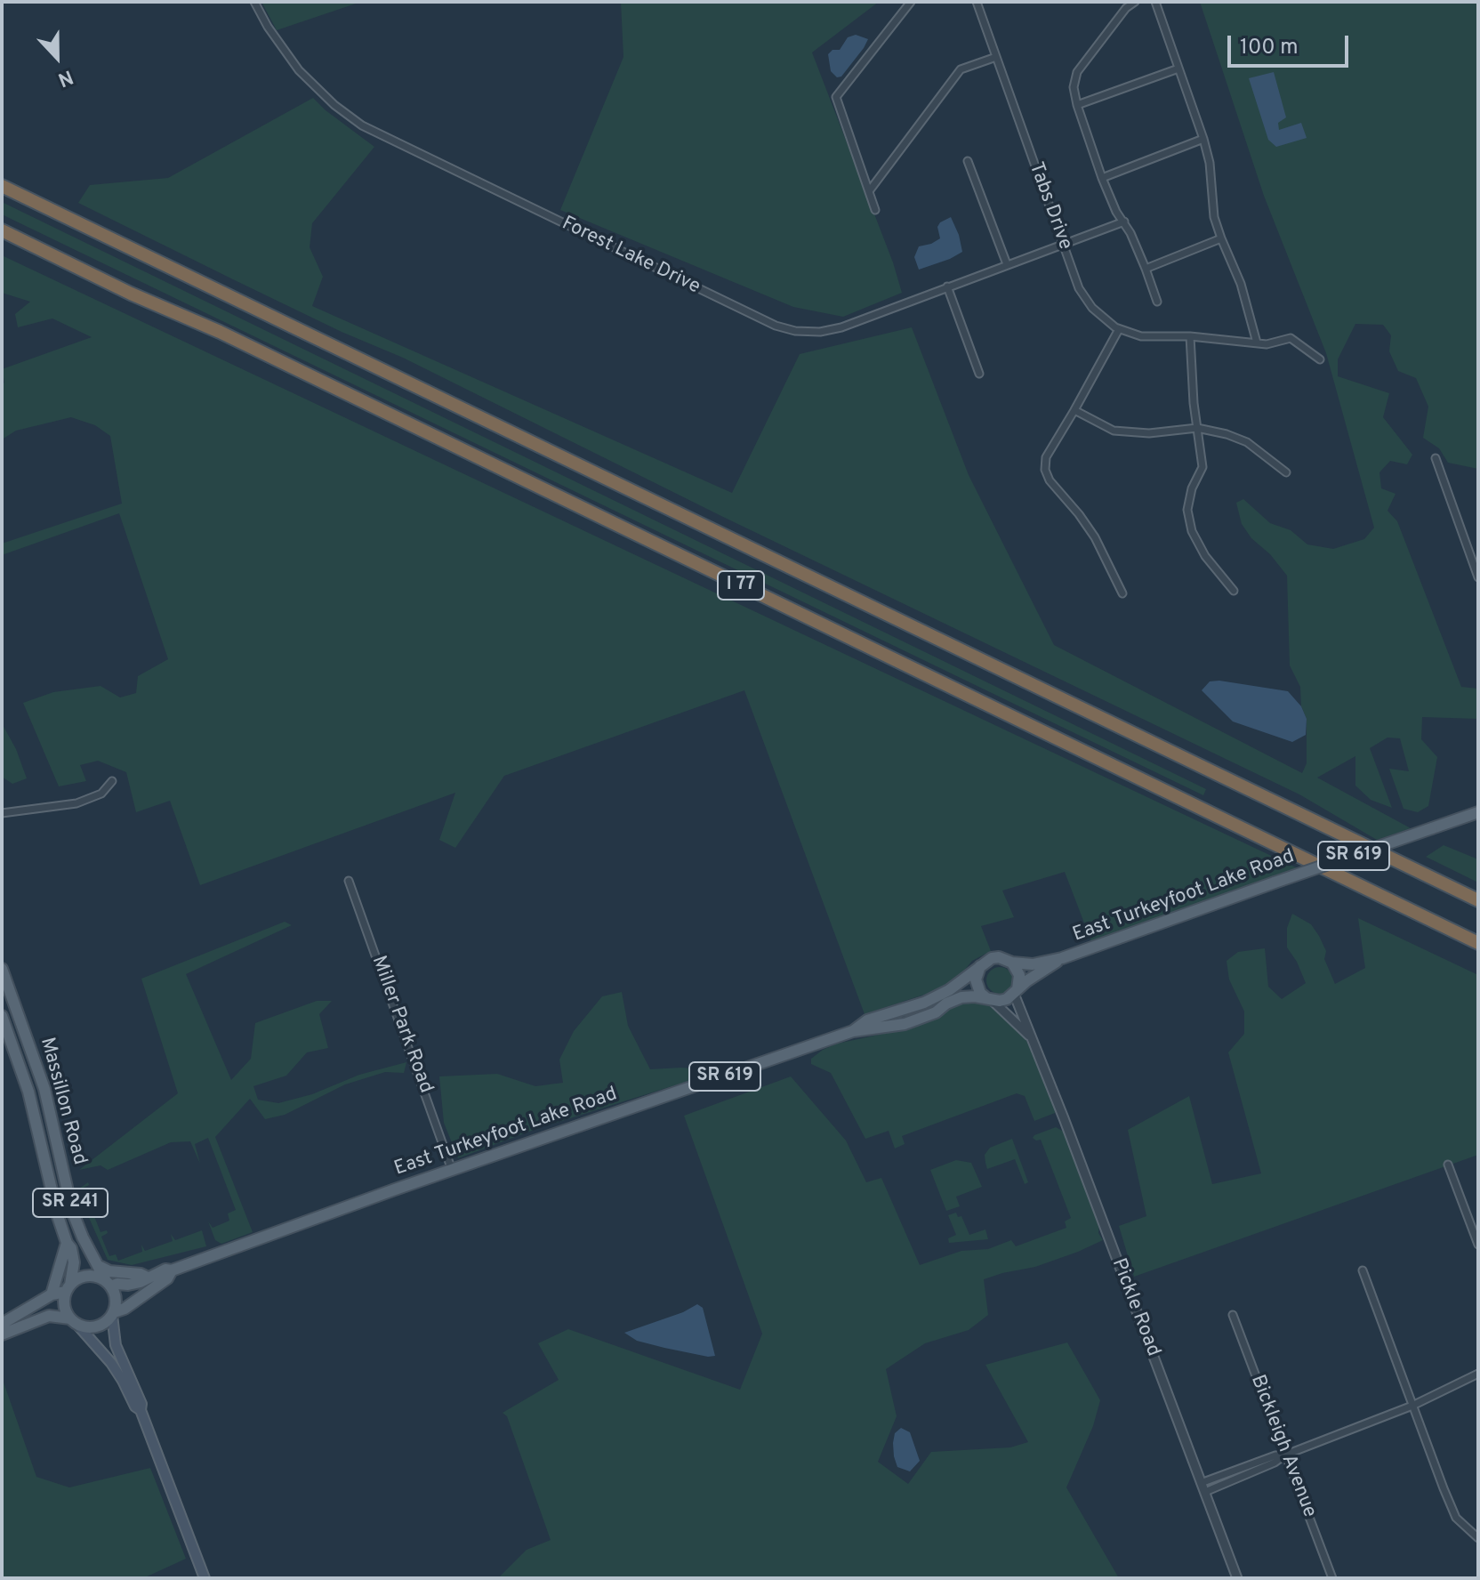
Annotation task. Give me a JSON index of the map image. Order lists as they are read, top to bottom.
{
  "streets": {
    "highway": ["I 77"],
    "main road": [
      "SR 619",
      "East Turkeyfoot Lake Road",
      "Massillon Road",
      "SR 241"
    ],
    "street": [
      "Tabs Drive",
      "Forest Lake Drive",
      "Miller Park Road",
      "Pickle Road",
      "Bickleigh Avenue"
    ]
  },
  "crossings": [
    ["Tabs Drive", "Forest Lake Drive"],
    ["East Turkeyfoot Lake Road", "Miller Park Road"],
    ["East Turkeyfoot Lake Road", "Massillon Road"],
    ["East Turkeyfoot Lake Road", "Pickle Road"]
  ],
  "scale_bar": "100 m",
  "north": "bottom"
}
